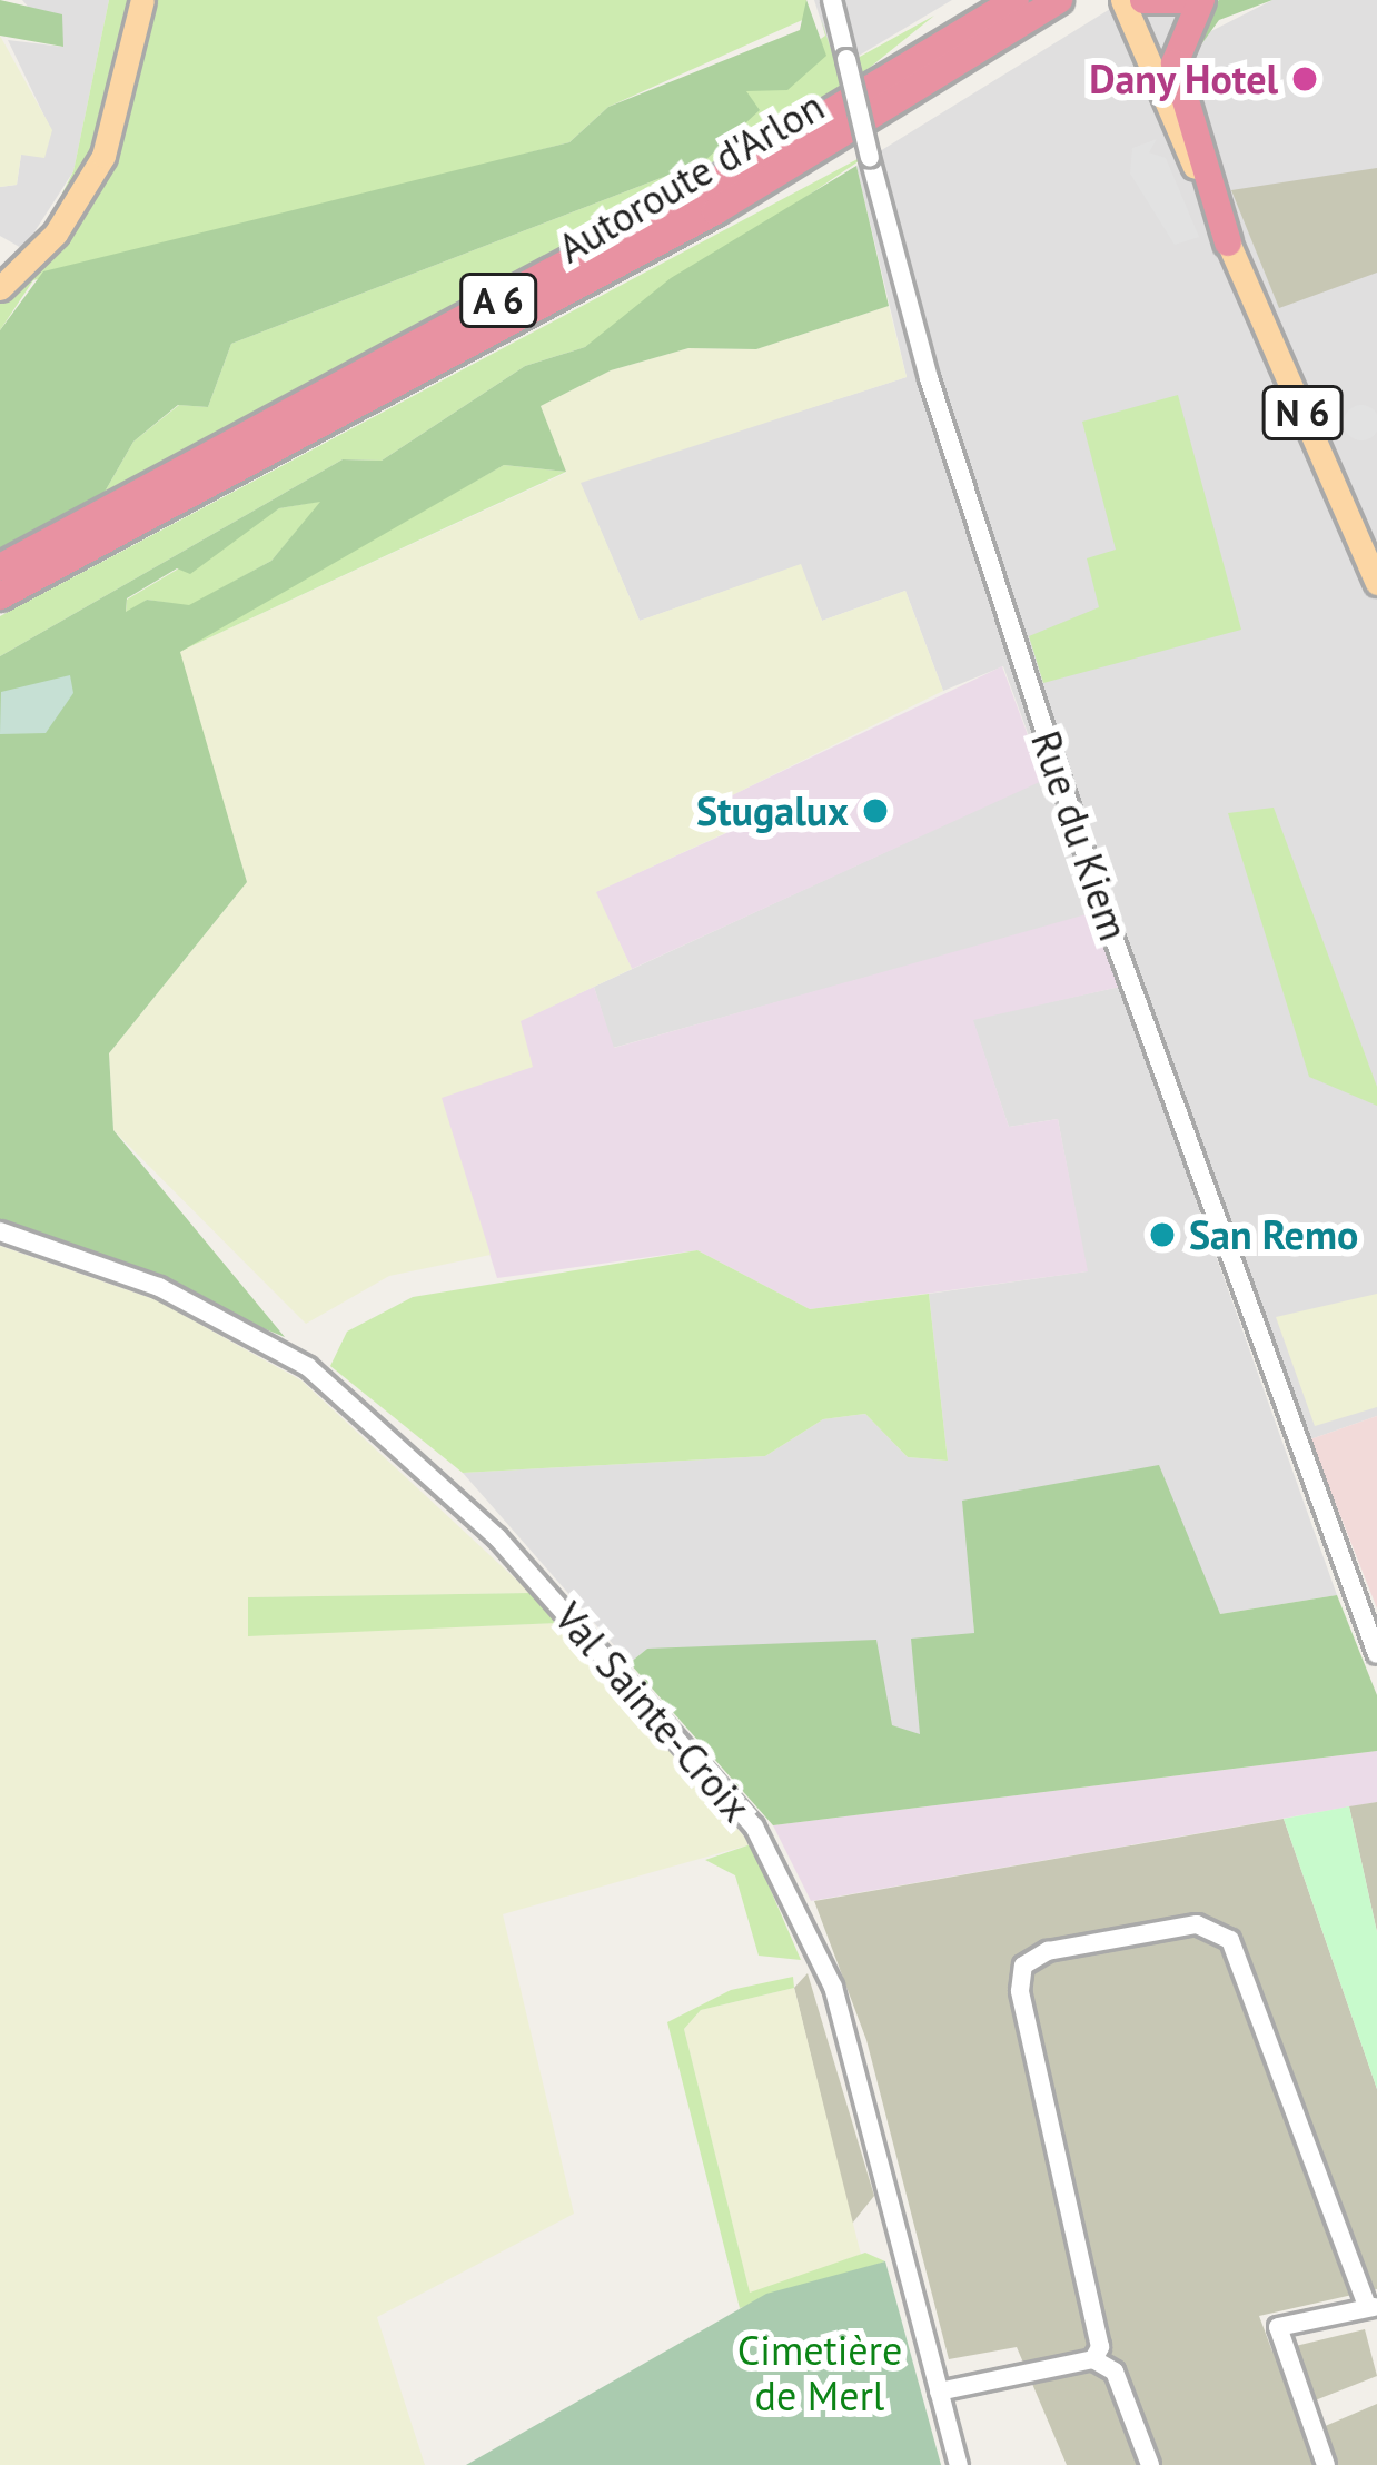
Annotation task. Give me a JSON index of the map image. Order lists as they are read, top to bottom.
{
  "streets": {
    "highway": ["Autoroute d'Arlon", "A 6"],
    "main road": ["N 6"],
    "street": ["Rue du Kiem", "Val Sainte-Croix"]
  },
  "parks": ["Cimetière de Merl"],
  "places": ["Dany Hotel", "Stugalux", "San Remo"]
}
